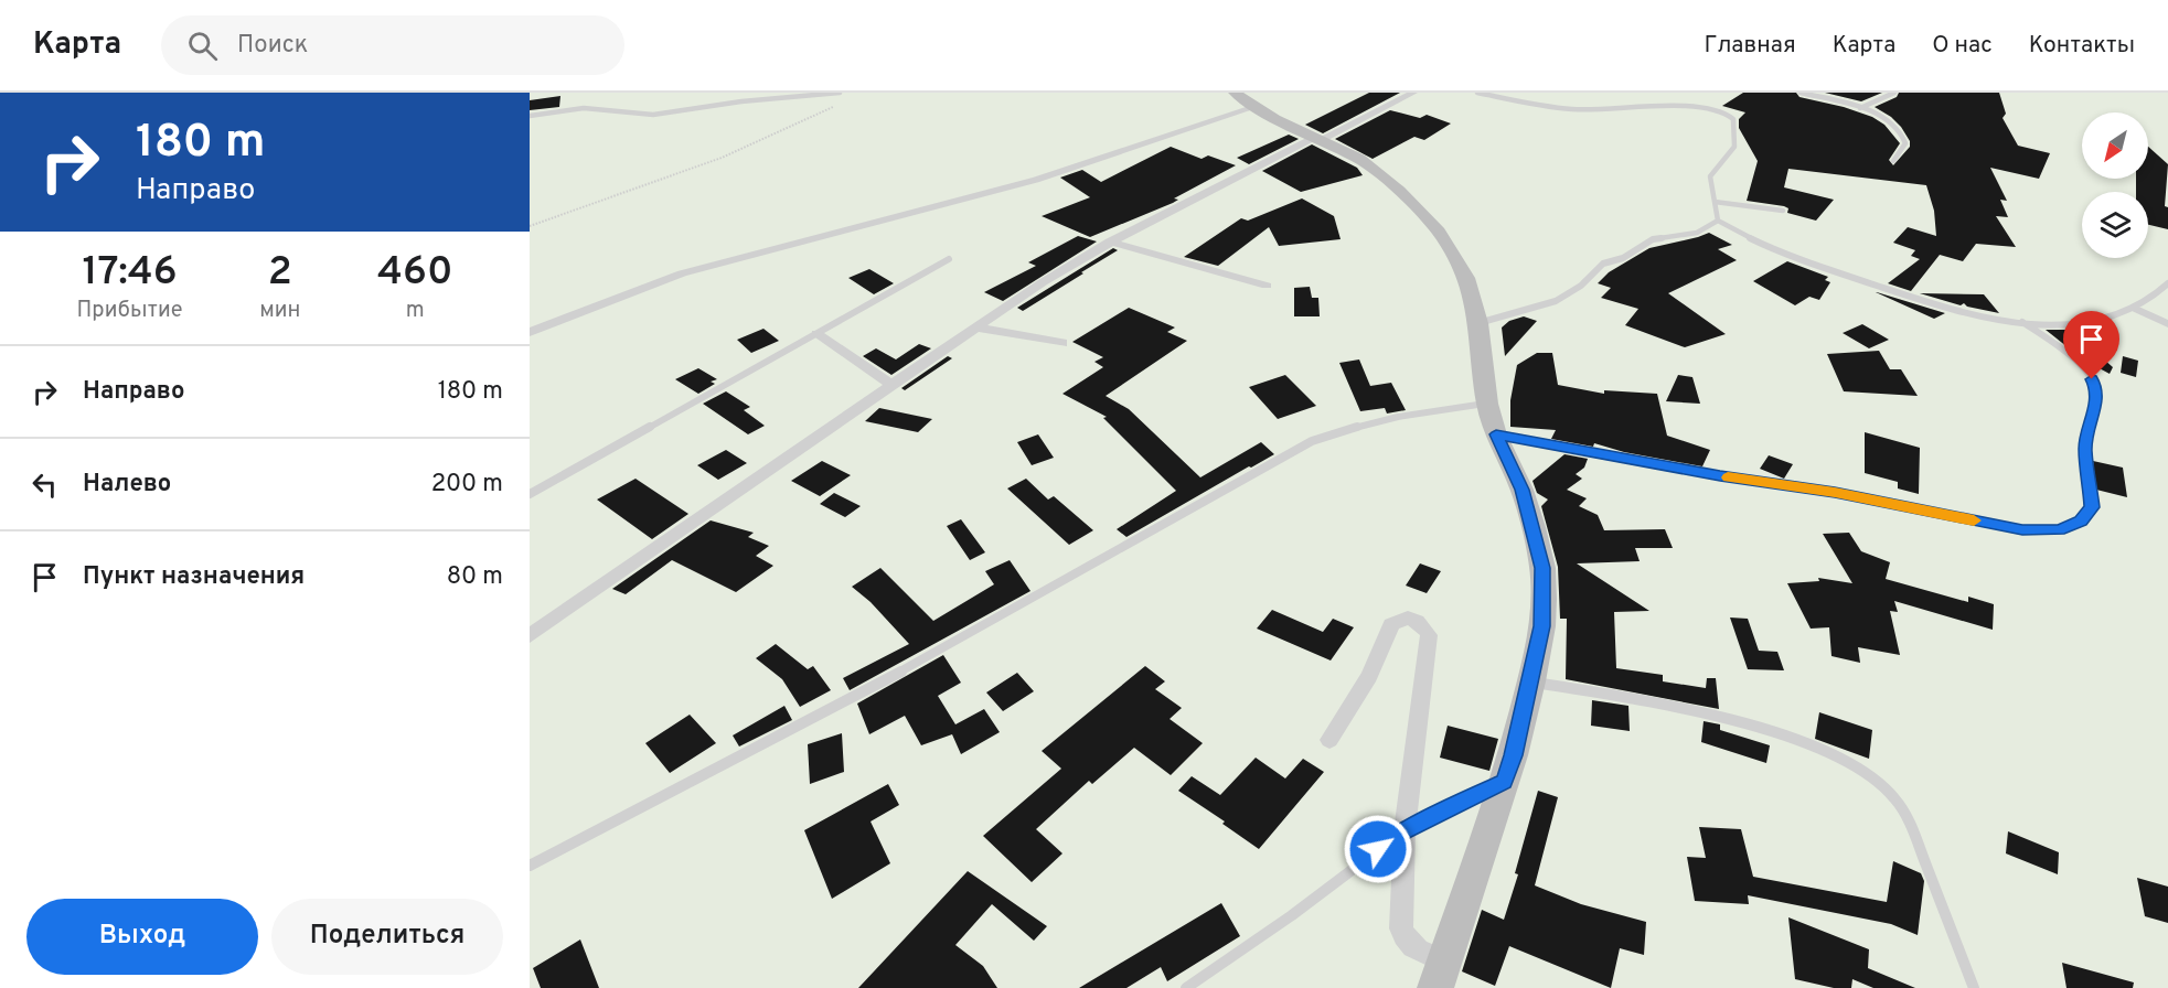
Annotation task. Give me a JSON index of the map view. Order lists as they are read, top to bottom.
{
  "north": "bottom left",
  "page": {
    "header": "Карта",
    "search": "Поиск",
    "nav": [
      "Главная",
      "Карта",
      "О нас",
      "Контакты"
    ],
    "turn": ["180 m", "Направо"],
    "eta": [
      "17:46",
      "Прибытие",
      "2",
      "мин",
      "460",
      "m"
    ],
    "list": [
      {
        "name": "Направо",
        "value": "180 m"
      },
      {
        "name": "Налево",
        "value": "200 m"
      },
      {
        "name": "Пункт назначения",
        "value": "80 m"
      }
    ],
    "buttons": ["Выход", "Поделиться"]
  }
}
